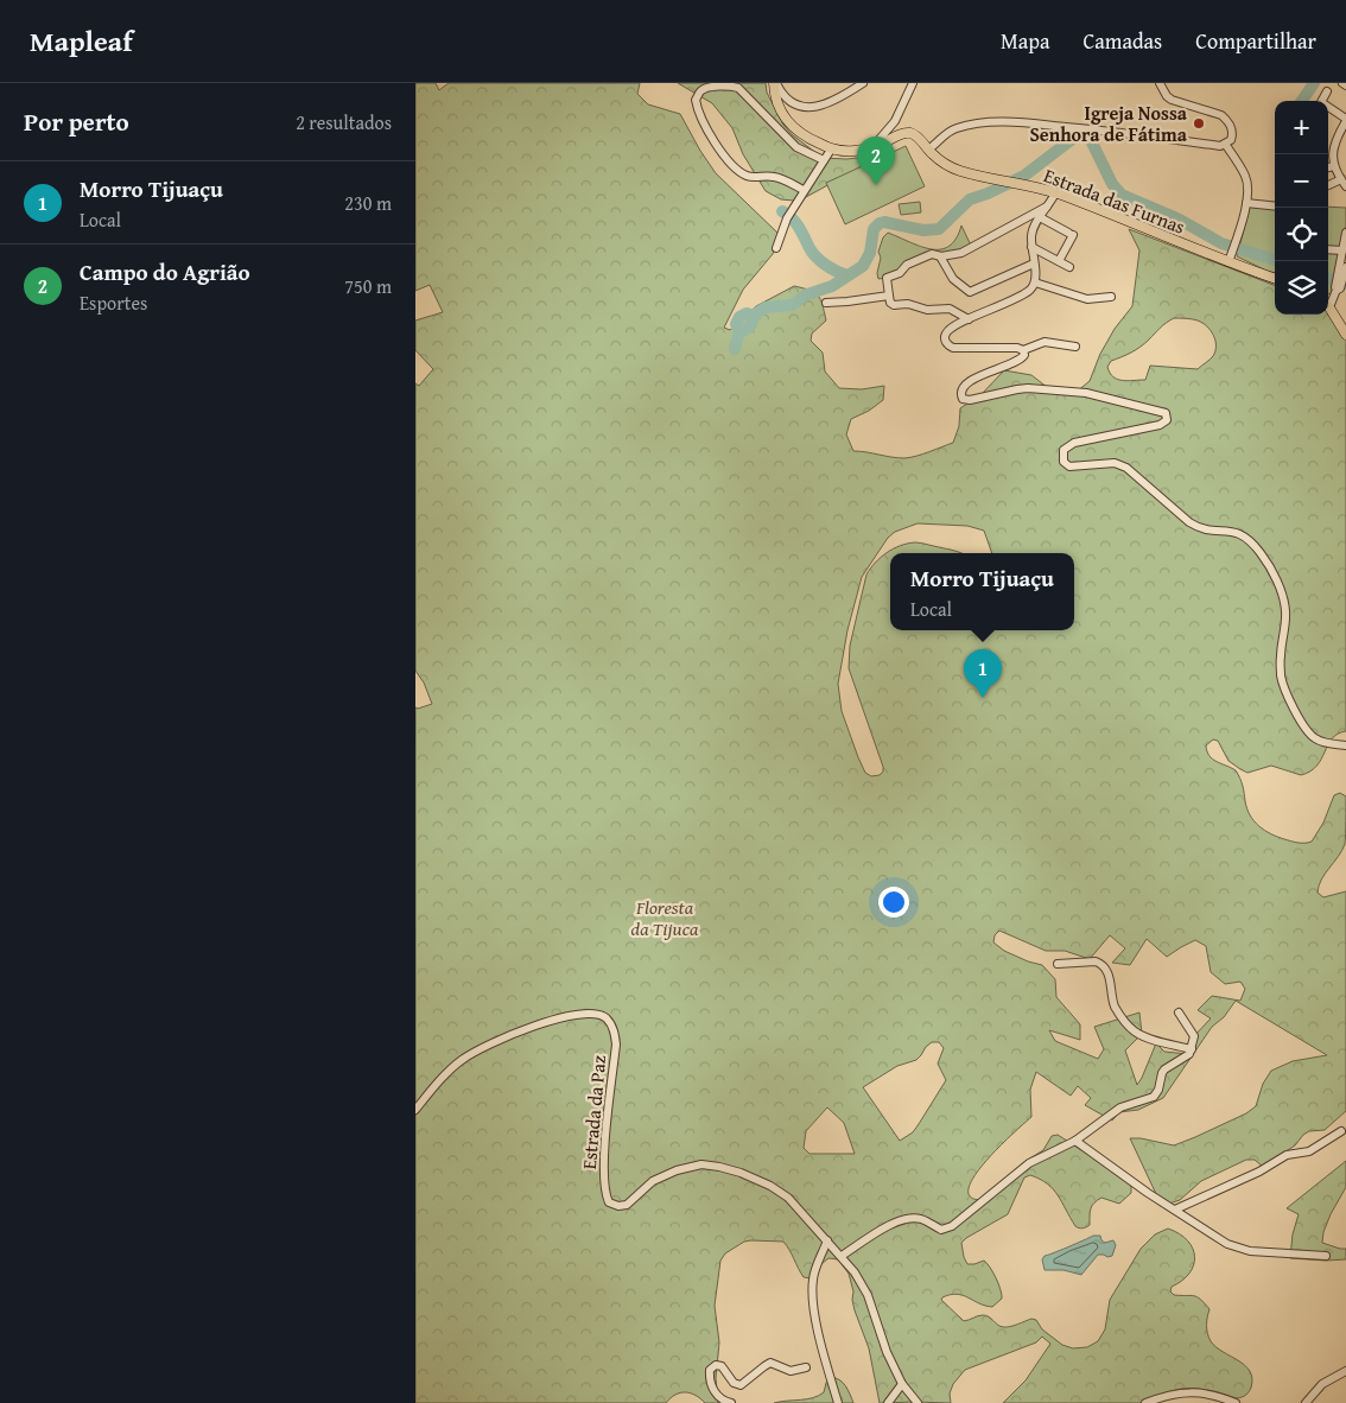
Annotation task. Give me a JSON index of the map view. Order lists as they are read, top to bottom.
{
  "streets": {
    "main road": ["Estrada das Furnas"],
    "street": ["Estrada da Paz"]
  },
  "parks": ["Floresta da Tijuca"],
  "places": ["Igreja Nossa Senhora de Fátima"],
  "page": {
    "header": "Mapleaf",
    "nav": ["Mapa", "Camadas", "Compartilhar"],
    "heading": ["Por perto", "2 resultados"],
    "map_buttons": ["+", "−"],
    "pins": ["2", "1"],
    "list": [
      {
        "mark": "1",
        "name": "Morro Tijuaçu",
        "note": "Local",
        "value": "230 m"
      },
      {
        "mark": "2",
        "name": "Campo do Agrião",
        "note": "Esportes",
        "value": "750 m"
      }
    ],
    "popup": ["Morro Tijuaçu", "Local"]
  }
}
